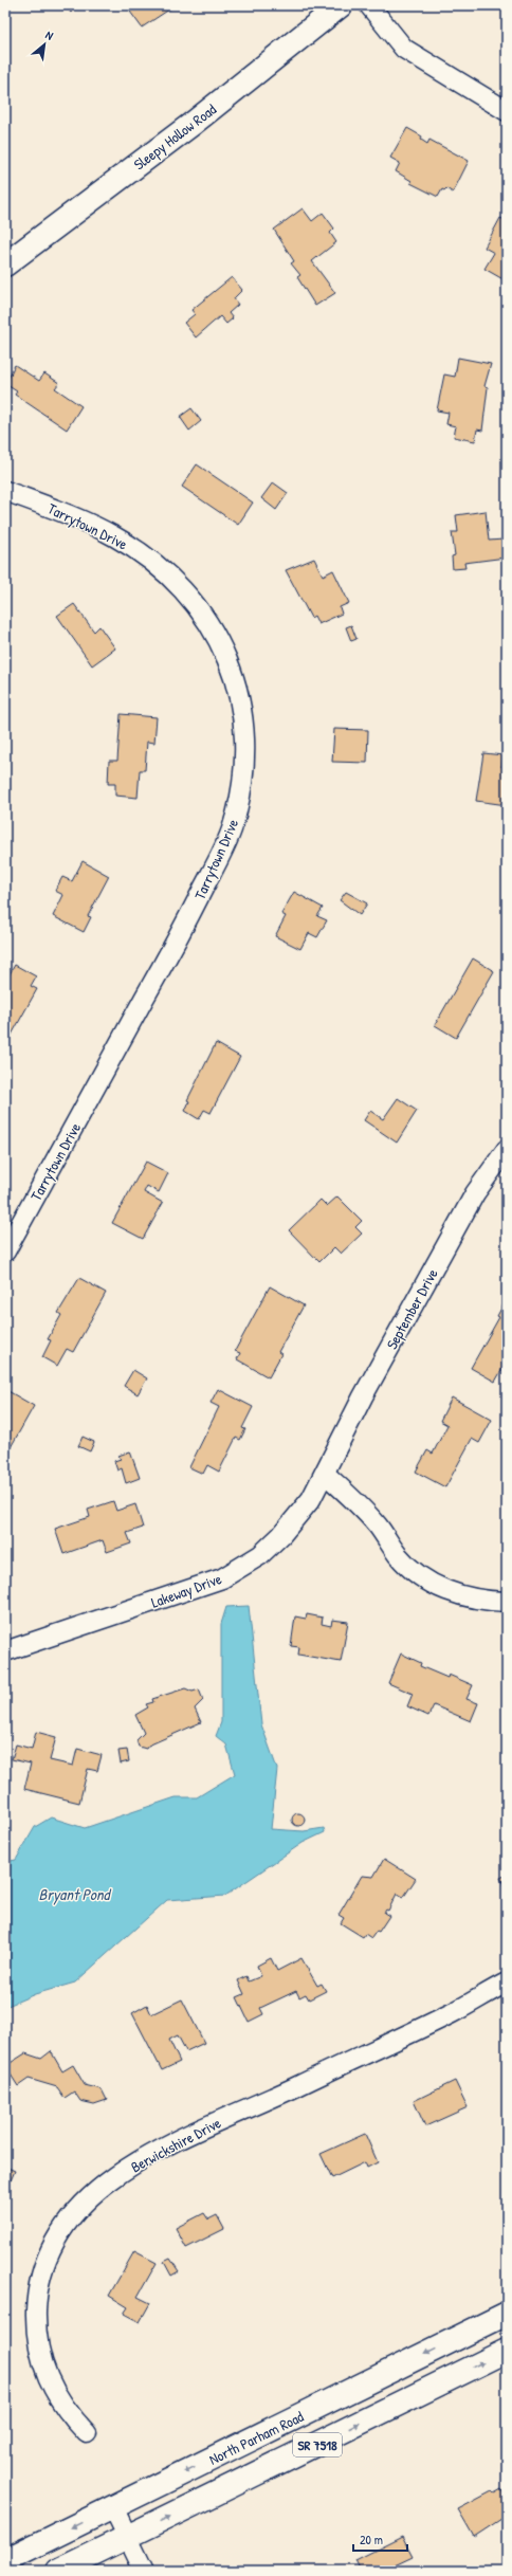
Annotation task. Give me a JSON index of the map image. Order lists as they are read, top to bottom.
{
  "streets": {
    "main road": ["Sleepy Hollow Road", "North Parham Road", "SR 7518"],
    "street": [
      "Tarrytown Drive",
      "September Drive",
      "Lakeway Drive",
      "Berwickshire Drive"
    ]
  },
  "crossings": [
    ["September Drive", "Lakeway Drive"]
  ],
  "water": ["Bryant Pond"],
  "scale_bar": "20 m",
  "north": "top right"
}
